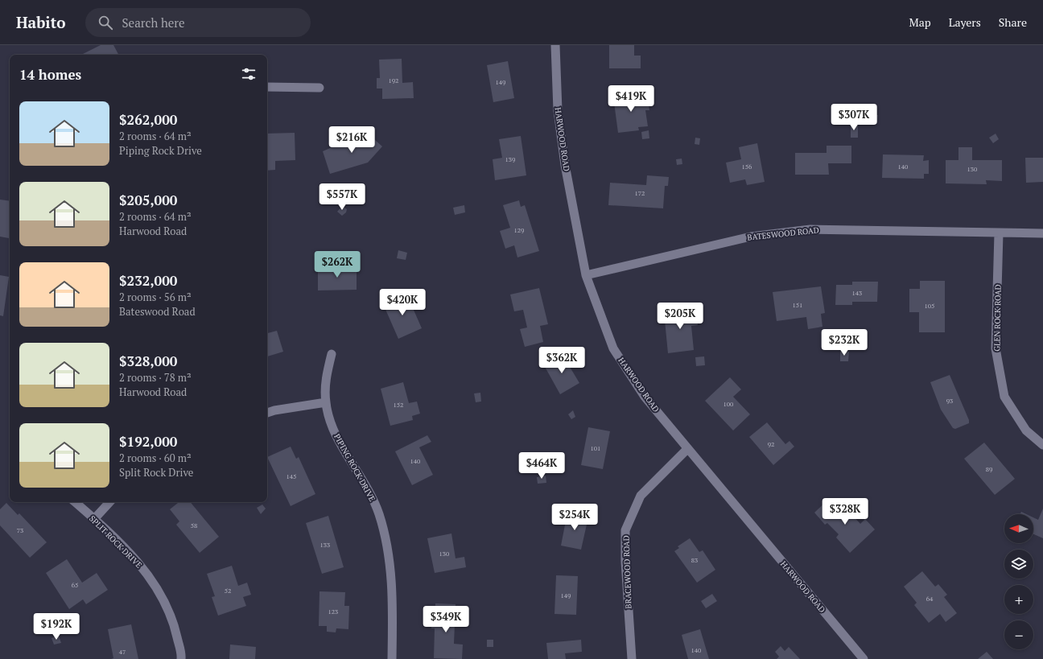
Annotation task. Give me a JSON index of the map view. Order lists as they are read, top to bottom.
{
  "streets": {
    "street": [
      "HARWOOD ROAD",
      "BATESWOOD ROAD",
      "GLEN ROCK ROAD",
      "PIPING ROCK DRIVE",
      "SPLIT ROCK DRIVE",
      "BRACEWOOD ROAD"
    ]
  },
  "crossings": [
    ["HARWOOD ROAD", "BATESWOOD ROAD"],
    ["HARWOOD ROAD", "BRACEWOOD ROAD"],
    ["BATESWOOD ROAD", "GLEN ROCK ROAD"]
  ],
  "house_numbers": [
    "192",
    "149",
    "139",
    "156",
    "140",
    "130",
    "172",
    "129",
    "143",
    "151",
    "105",
    "93",
    "100",
    "152",
    "92",
    "101",
    "140",
    "89",
    "145",
    "58",
    "73",
    "133",
    "130",
    "83",
    "65",
    "52",
    "149",
    "64",
    "123",
    "140",
    "47"
  ],
  "north": "left",
  "page": {
    "header": "Habito",
    "search": "Search here",
    "nav": ["Map", "Layers", "Share"],
    "heading": "14 homes",
    "price": [
      "$419K",
      "$307K",
      "$216K",
      "$557K",
      "$262K",
      "$420K",
      "$205K",
      "$232K",
      "$362K",
      "$464K",
      "$328K",
      "$254K",
      "$349K",
      "$192K"
    ],
    "list": [
      {
        "name": "$262,000",
        "note": "2 rooms · 64 m² · Piping Rock Drive"
      },
      {
        "name": "$205,000",
        "note": "2 rooms · 64 m² · Harwood Road"
      },
      {
        "name": "$232,000",
        "note": "2 rooms · 56 m² · Bateswood Road"
      },
      {
        "name": "$328,000",
        "note": "2 rooms · 78 m² · Harwood Road"
      },
      {
        "name": "$192,000",
        "note": "2 rooms · 60 m² · Split Rock Drive"
      }
    ],
    "map_buttons": ["+", "−"]
  }
}
